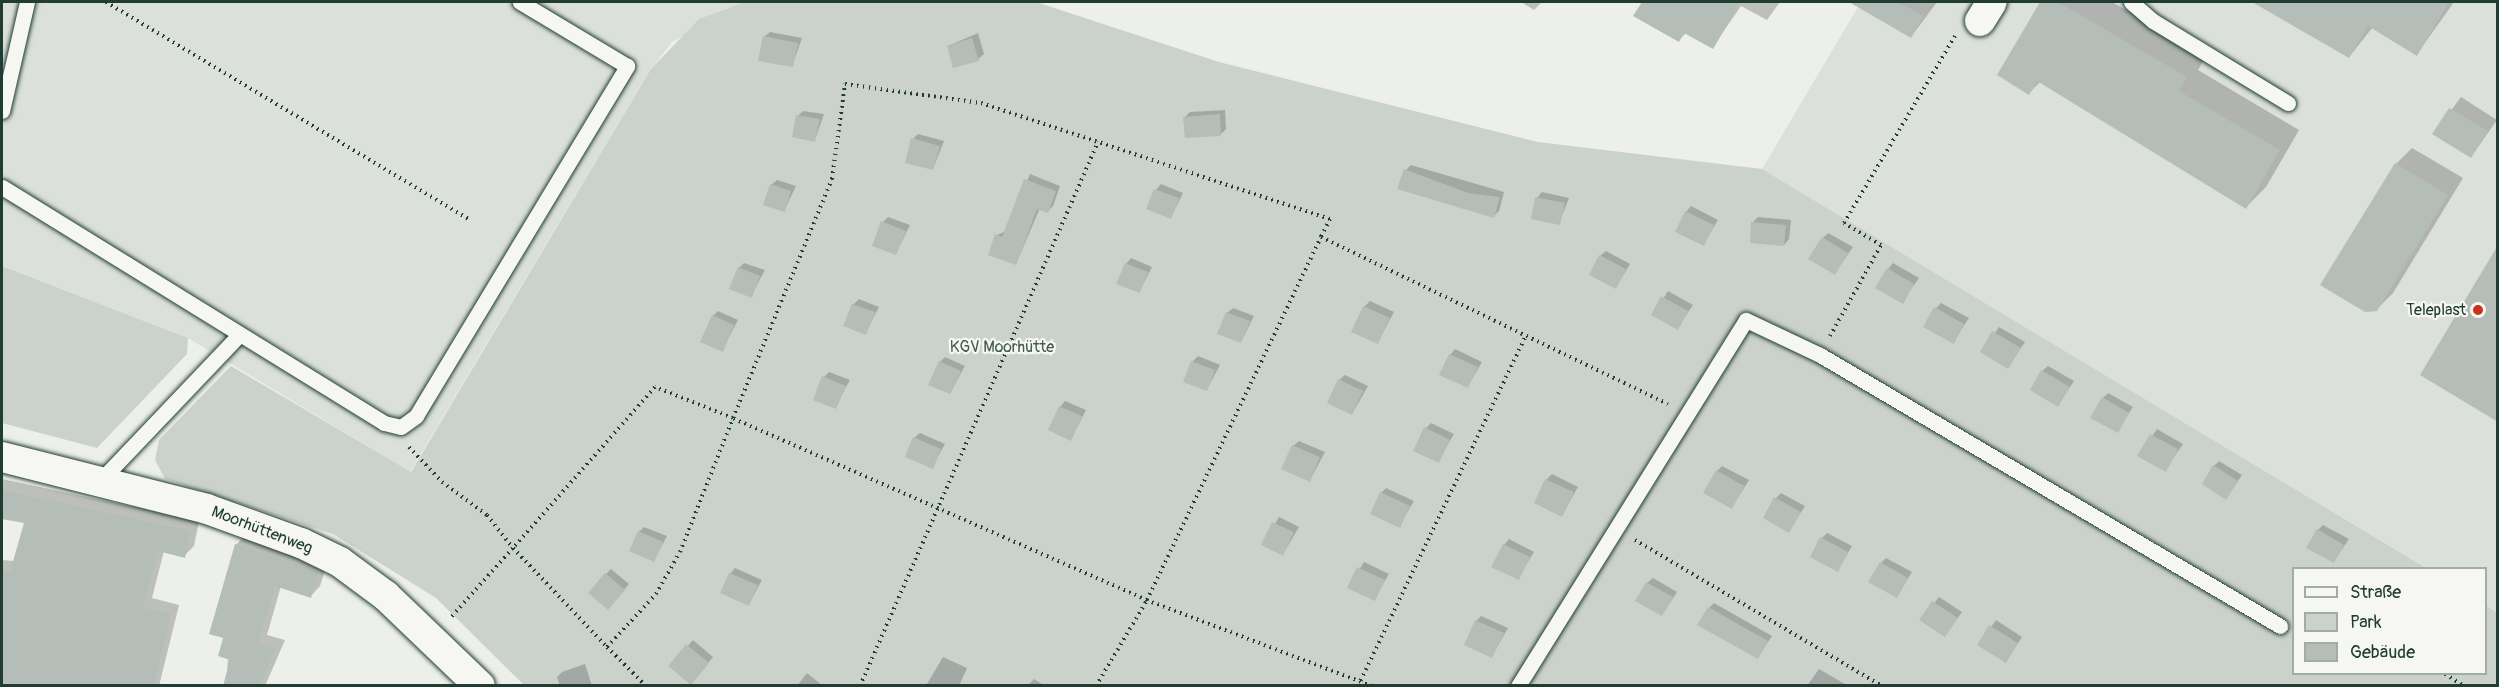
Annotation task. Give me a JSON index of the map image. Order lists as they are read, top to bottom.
{
  "streets": {
    "street": ["Moorhüttenweg"]
  },
  "parks": ["KGV Moorhütte"],
  "places": ["Teleplast"],
  "legend": ["Straße", "Park", "Gebäude"]
}
